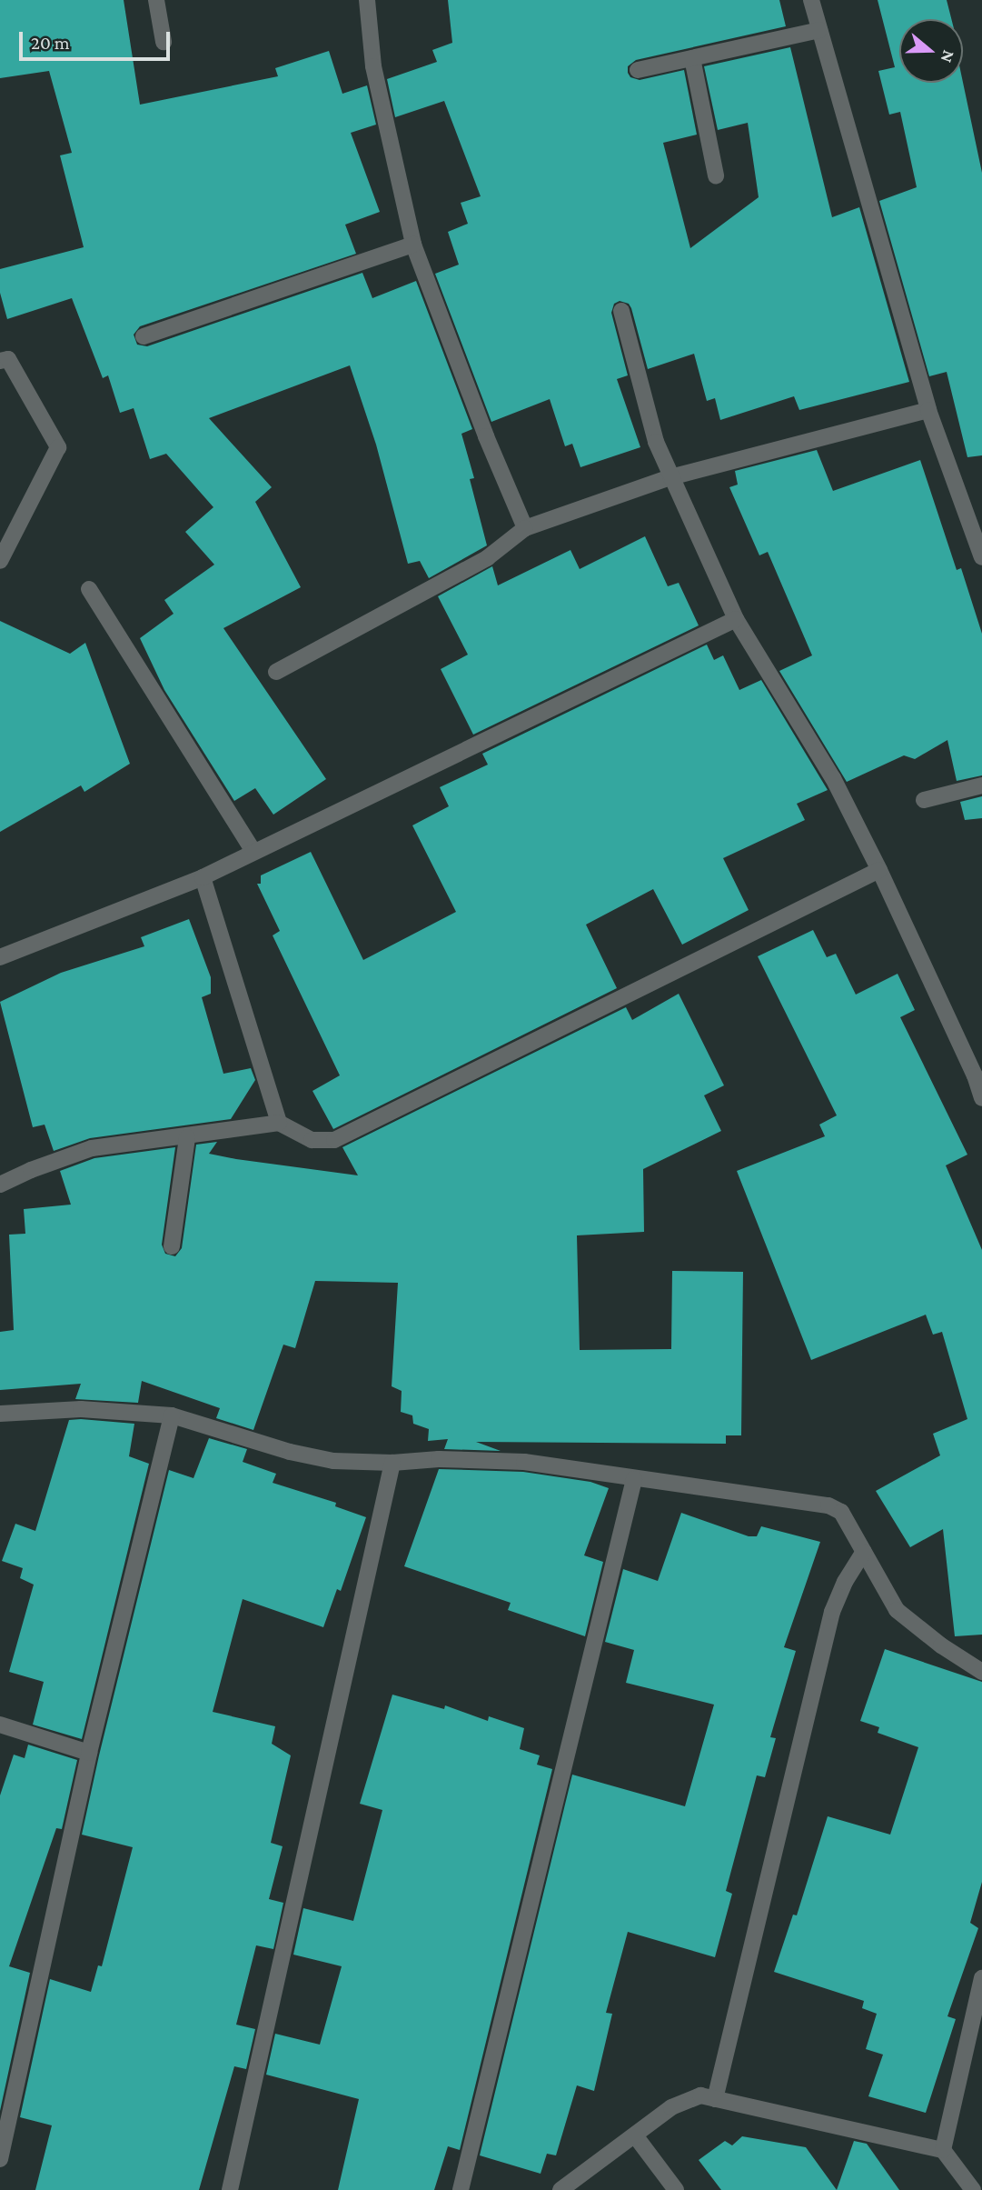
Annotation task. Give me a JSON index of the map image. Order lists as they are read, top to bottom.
{
  "scale_bar": "20 m",
  "north": "right"
}
